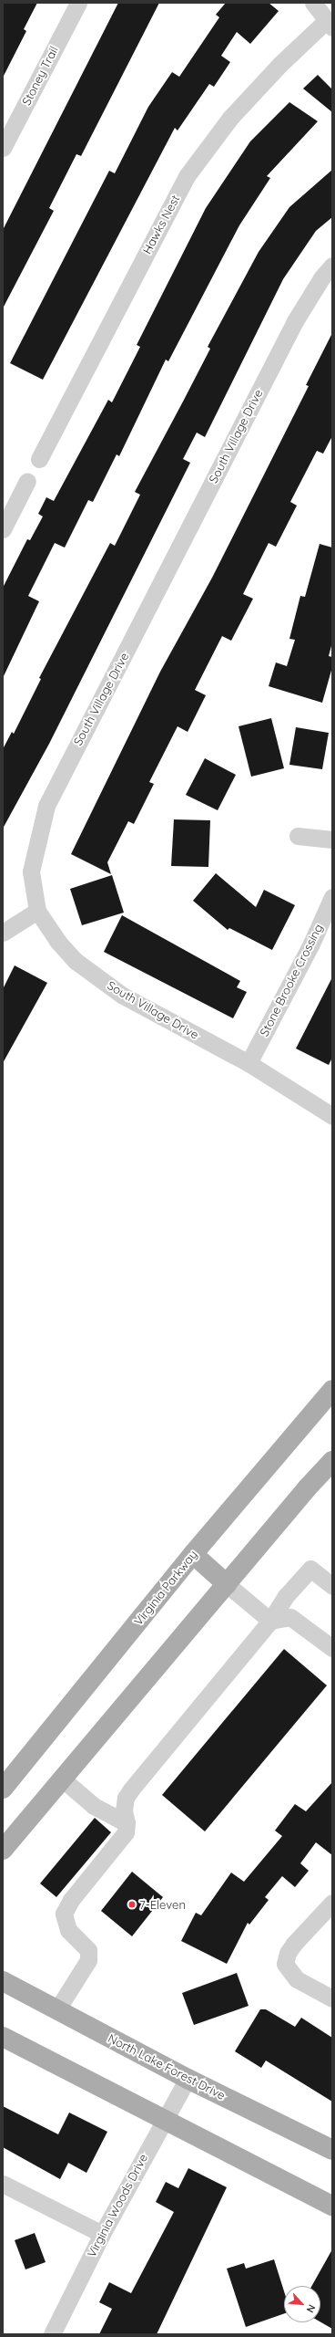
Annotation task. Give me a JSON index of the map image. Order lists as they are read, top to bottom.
{
  "streets": {
    "main road": ["Virginia Parkway", "North Lake Forest Drive"],
    "street": [
      "Stoney Trail",
      "Hawks Nest",
      "South Village Drive",
      "Stone Brooke Crossing",
      "Virginia Woods Drive"
    ]
  },
  "crossings": [
    ["South Village Drive", "Stone Brooke Crossing"],
    ["North Lake Forest Drive", "Virginia Woods Drive"]
  ],
  "places": ["7-Eleven"],
  "north": "bottom right"
}
